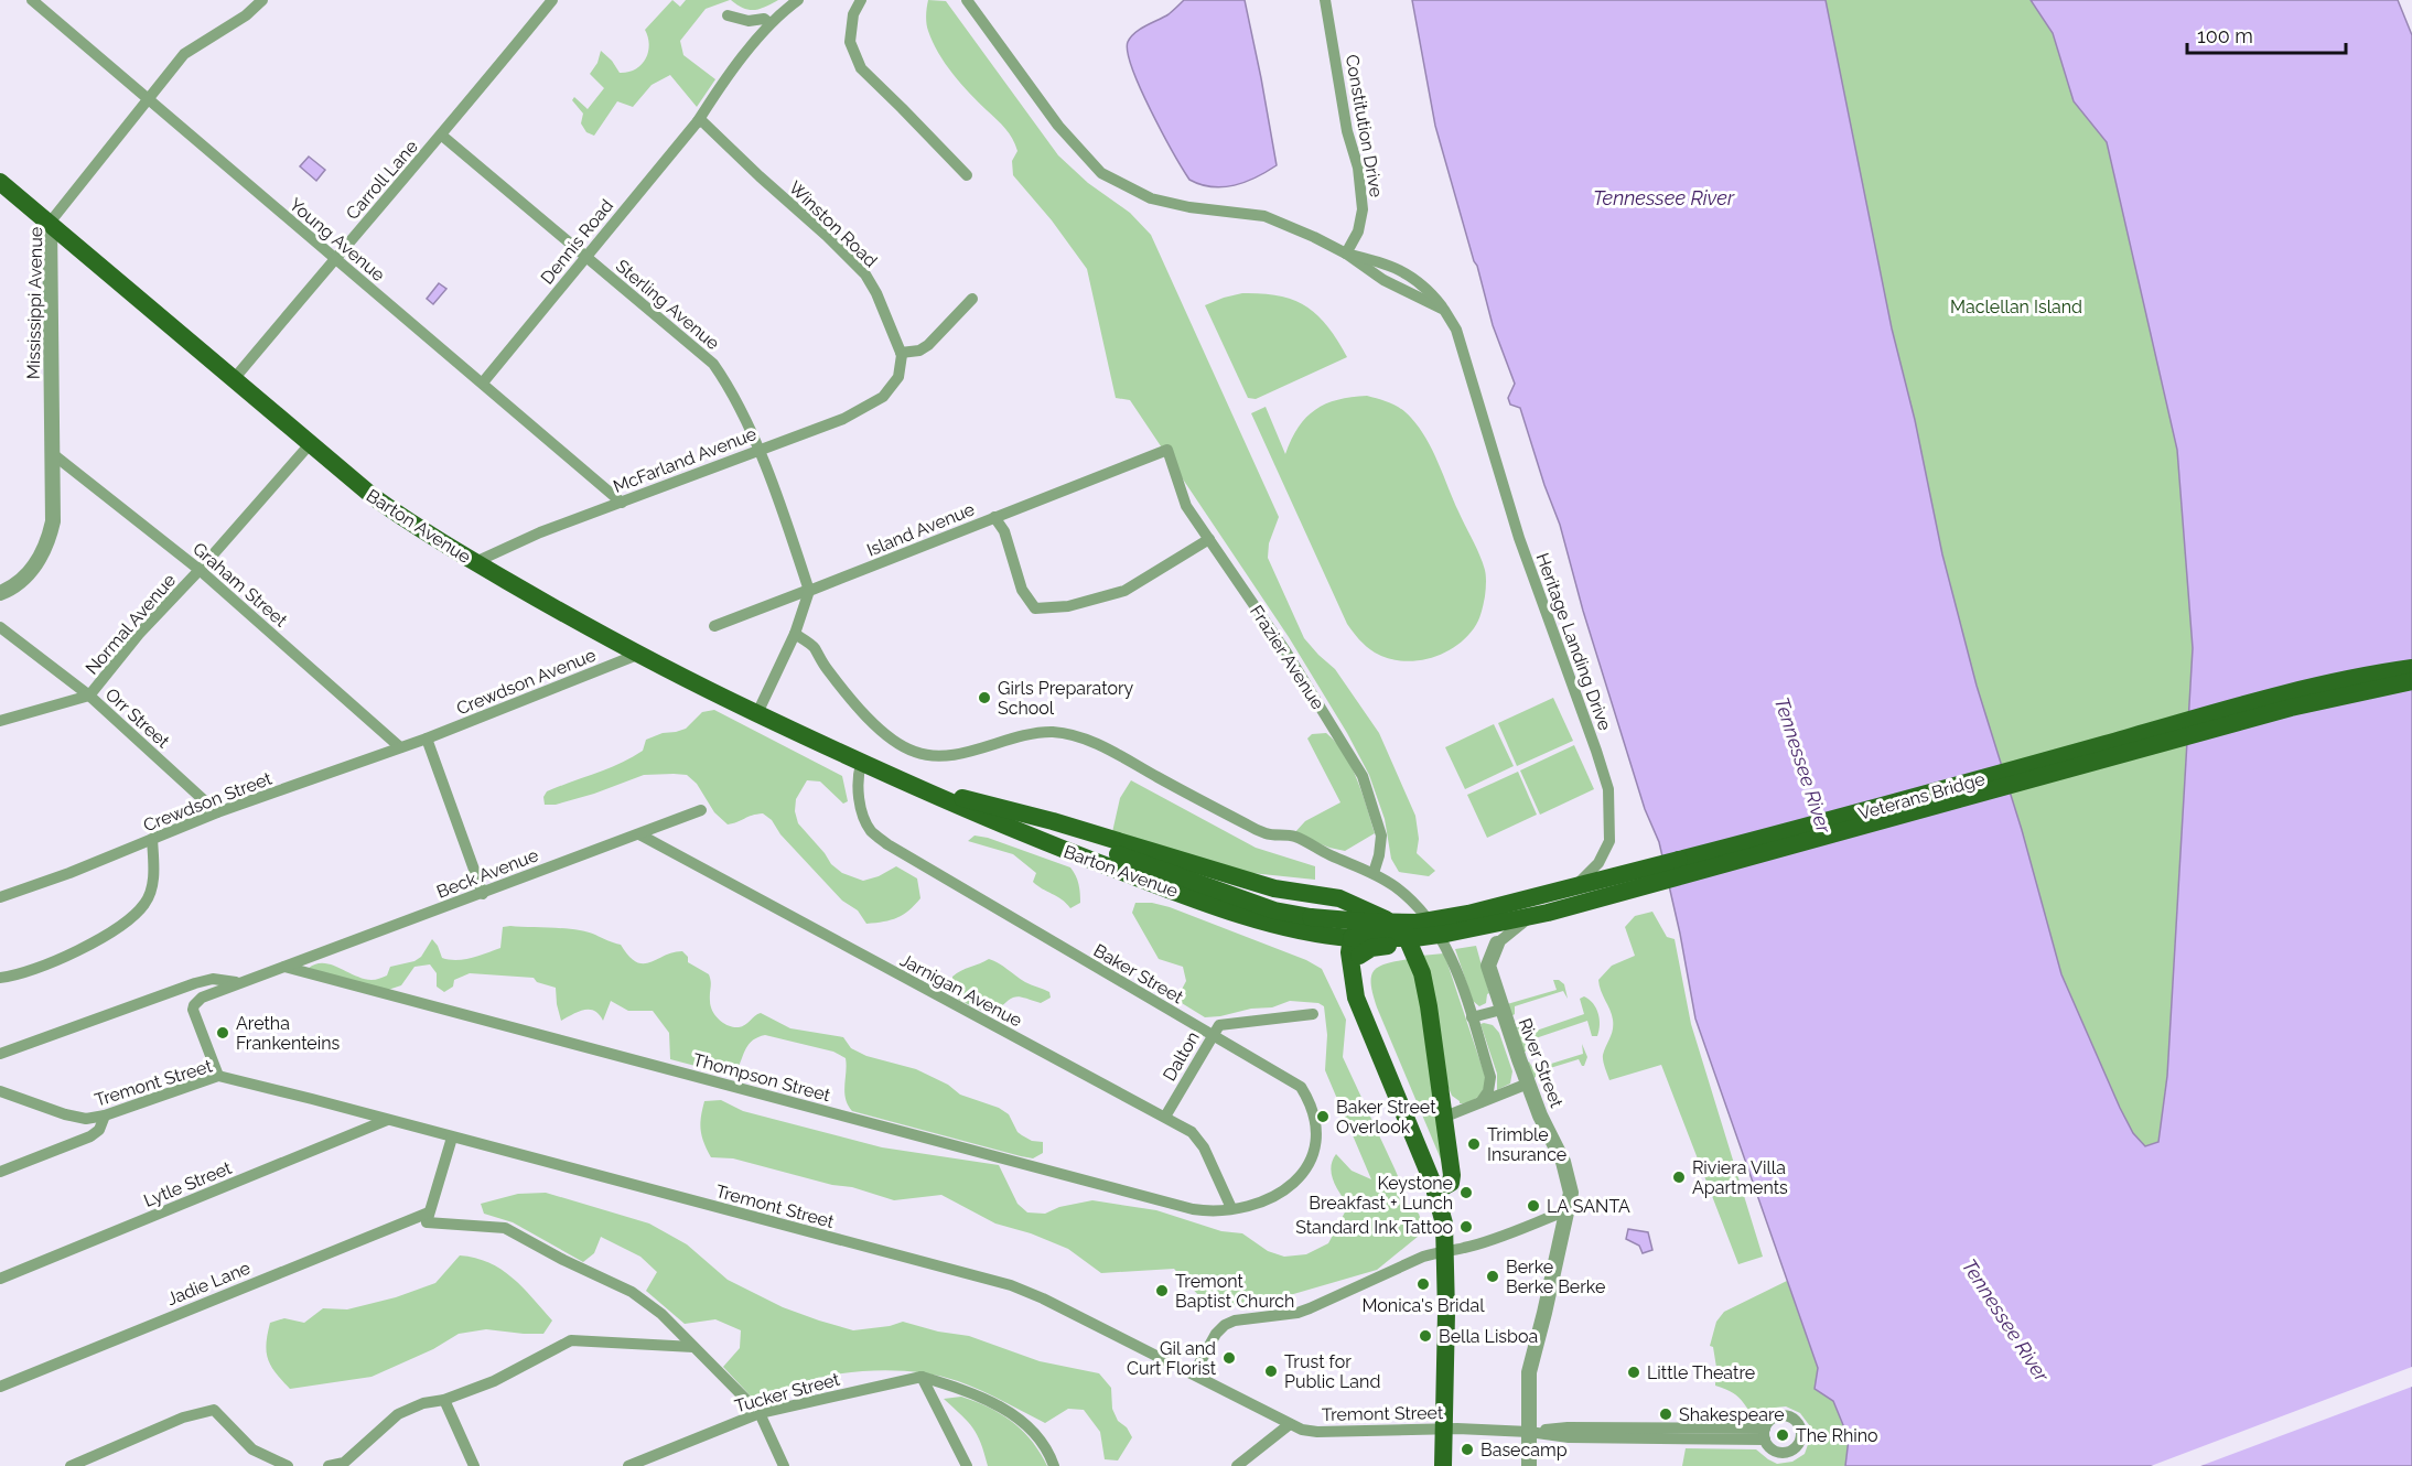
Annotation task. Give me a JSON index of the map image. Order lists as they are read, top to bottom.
{
  "streets": {
    "main road": ["Barton Avenue", "Veterans Bridge"],
    "street": [
      "Constitution Drive",
      "Carroll Lane",
      "Winston Road",
      "Young Avenue",
      "Dennis Road",
      "Mississippi Avenue",
      "Sterling Avenue",
      "McFarland Avenue",
      "Island Avenue",
      "Graham Street",
      "Normal Avenue",
      "Heritage Landing Drive",
      "Frazier Avenue",
      "Crewdson Avenue",
      "Orr Street",
      "Crewdson Street",
      "Beck Avenue",
      "Baker Street",
      "Jarnigan Avenue",
      "Dalton",
      "River Street",
      "Thompson Street",
      "Tremont Street",
      "Lytle Street",
      "Jadie Lane",
      "Tucker Street"
    ]
  },
  "crossings": [
    ["Constitution Drive", "Heritage Landing Drive"],
    ["Carroll Lane", "Young Avenue"],
    ["Carroll Lane", "Sterling Avenue"],
    ["Carroll Lane", "Barton Avenue"],
    ["Winston Road", "Dennis Road"],
    ["Winston Road", "McFarland Avenue"],
    ["Young Avenue", "Dennis Road"],
    ["Young Avenue", "Mississippi Avenue"],
    ["Young Avenue", "McFarland Avenue"],
    ["Dennis Road", "Sterling Avenue"],
    ["Mississippi Avenue", "Barton Avenue"],
    ["Mississippi Avenue", "Graham Street"],
    ["Sterling Avenue", "McFarland Avenue"],
    ["Sterling Avenue", "Island Avenue"],
    ["McFarland Avenue", "Barton Avenue"],
    ["Barton Avenue", "Normal Avenue"],
    ["Barton Avenue", "Crewdson Avenue"],
    ["Barton Avenue", "Veterans Bridge"],
    ["Barton Avenue", "Baker Street"],
    ["Island Avenue", "Frazier Avenue"],
    ["Graham Street", "Normal Avenue"],
    ["Graham Street", "Crewdson Street"],
    ["Normal Avenue", "Orr Street"],
    ["Heritage Landing Drive", "River Street"],
    ["Crewdson Avenue", "Crewdson Street"],
    ["Orr Street", "Crewdson Street"],
    ["Beck Avenue", "Jarnigan Avenue"],
    ["Beck Avenue", "Thompson Street"],
    ["Baker Street", "Jarnigan Avenue"],
    ["Baker Street", "Dalton"],
    ["Baker Street", "Thompson Street"],
    ["Jarnigan Avenue", "Dalton"],
    ["Jarnigan Avenue", "Thompson Street"],
    ["River Street", "Tremont Street"],
    ["Tremont Street", "Lytle Street"]
  ],
  "water": ["Tennessee River"],
  "parks": ["Maclellan Island"],
  "places": [
    "Girls Preparatory School",
    "Aretha Frankenteins",
    "Baker Street Overlook",
    "Trimble Insurance",
    "Riviera Villa Apartments",
    "Keystone Breakfast + Lunch",
    "LA SANTA",
    "Standard Ink Tattoo",
    "Berke Berke Berke",
    "Monica's Bridal",
    "Tremont Baptist Church",
    "Bella Lisboa",
    "Gil and Curt Florist",
    "Trust for Public Land",
    "Little Theatre",
    "Shakespeare",
    "The Rhino",
    "Basecamp"
  ],
  "scale_bar": "100 m"
}
